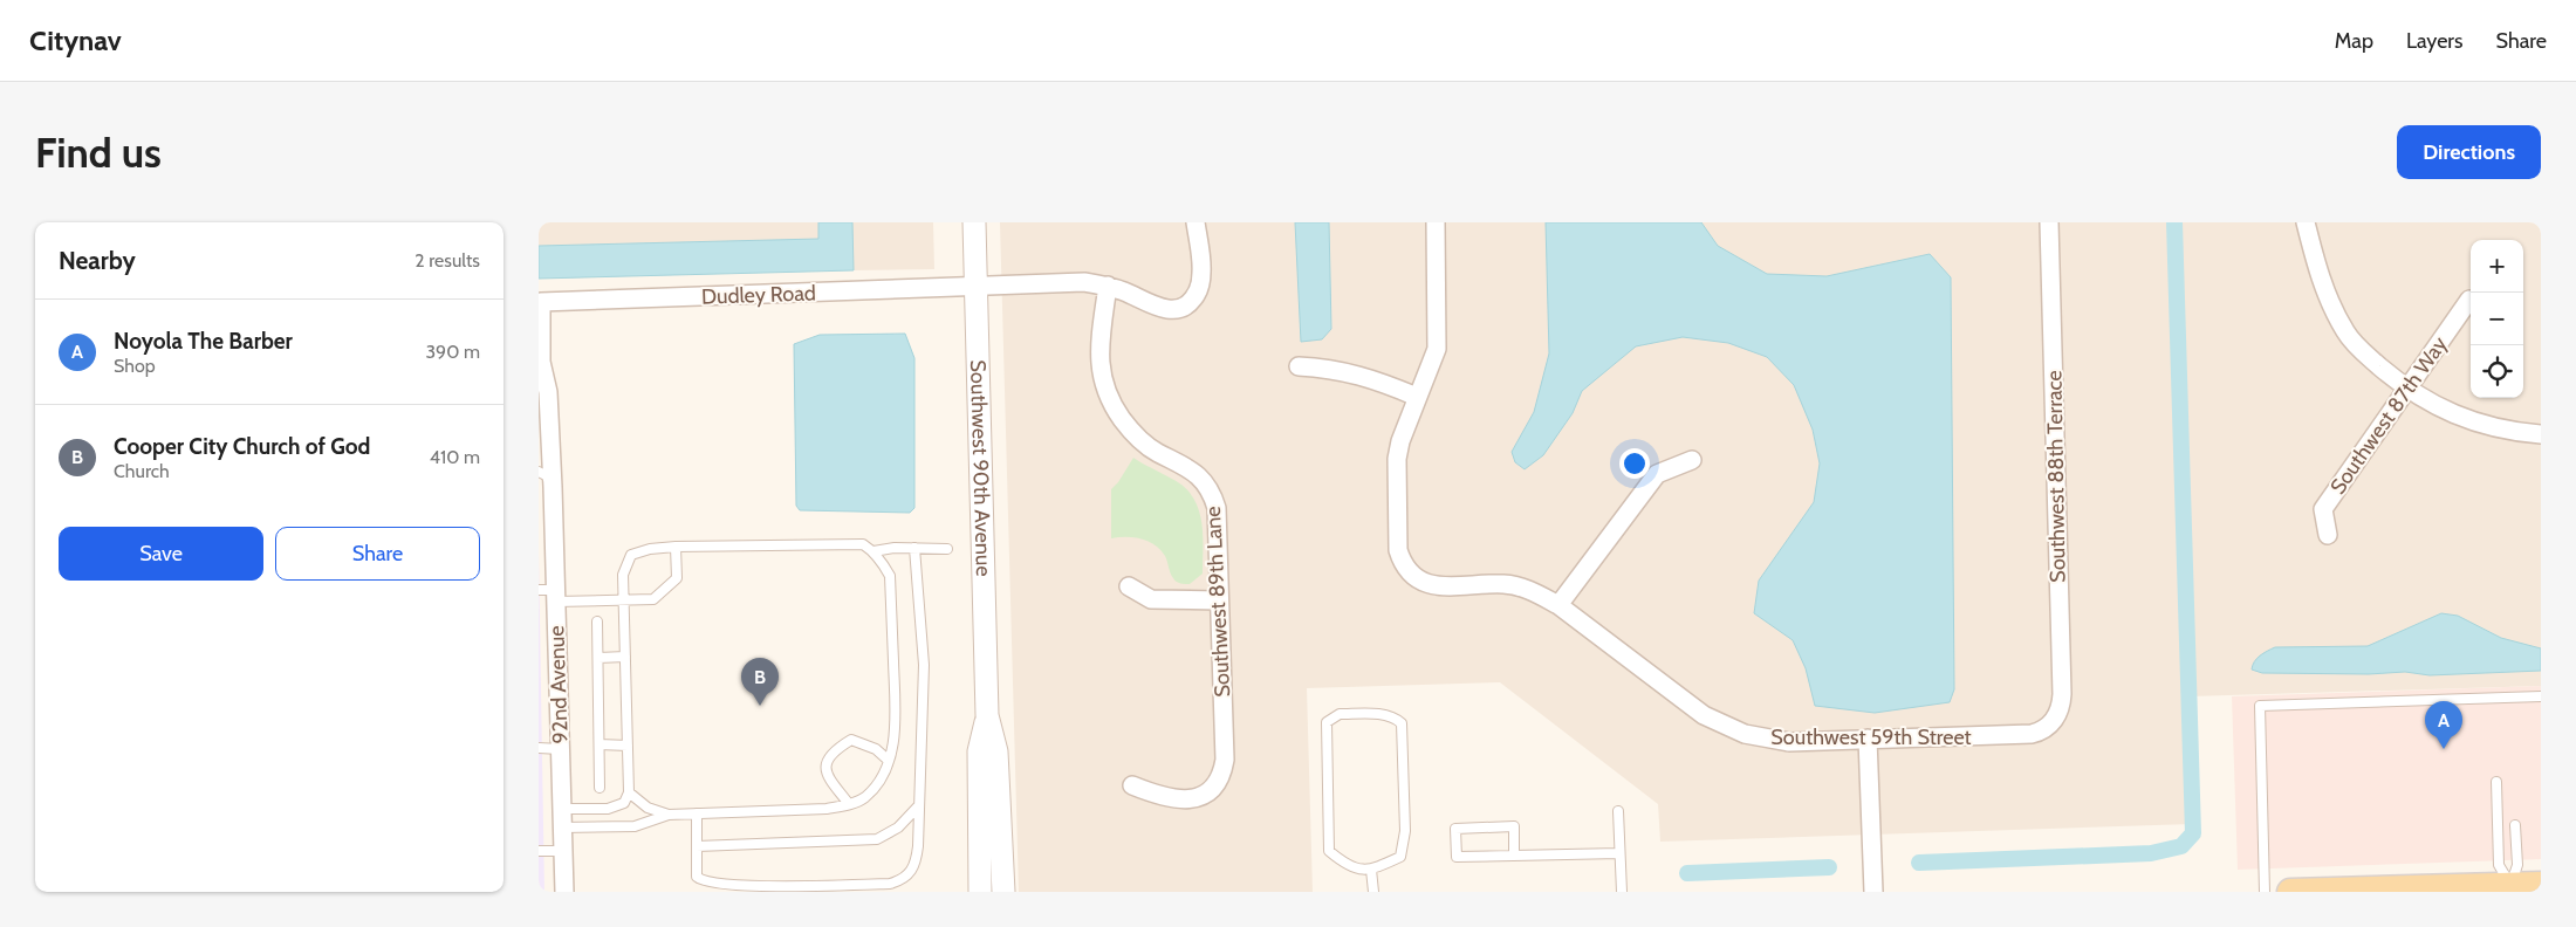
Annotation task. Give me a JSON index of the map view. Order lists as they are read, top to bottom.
{
  "streets": {
    "street": [
      "Dudley Road",
      "Southwest 87th Way",
      "Southwest 90th Avenue",
      "Southwest 88th Terrace",
      "Southwest 89th Lane",
      "92nd Avenue",
      "Southwest 59th Street"
    ]
  },
  "crossings": [
    ["Dudley Road", "Southwest 90th Avenue"],
    ["Dudley Road", "Southwest 89th Lane"],
    ["Dudley Road", "92nd Avenue"],
    ["Southwest 88th Terrace", "Southwest 59th Street"]
  ],
  "page": {
    "header": "Citynav",
    "nav": ["Map", "Layers", "Share"],
    "buttons": [
      "Directions",
      ["Save", "Share"]
    ],
    "title": "Find us",
    "heading": ["Nearby", "2 results"],
    "map_buttons": ["+", "−"],
    "list": [
      {
        "mark": "A",
        "name": "Noyola The Barber",
        "note": "Shop",
        "value": "390 m"
      },
      {
        "mark": "B",
        "name": "Cooper City Church of God",
        "note": "Church",
        "value": "410 m"
      }
    ],
    "pins": ["B", "A"]
  }
}
